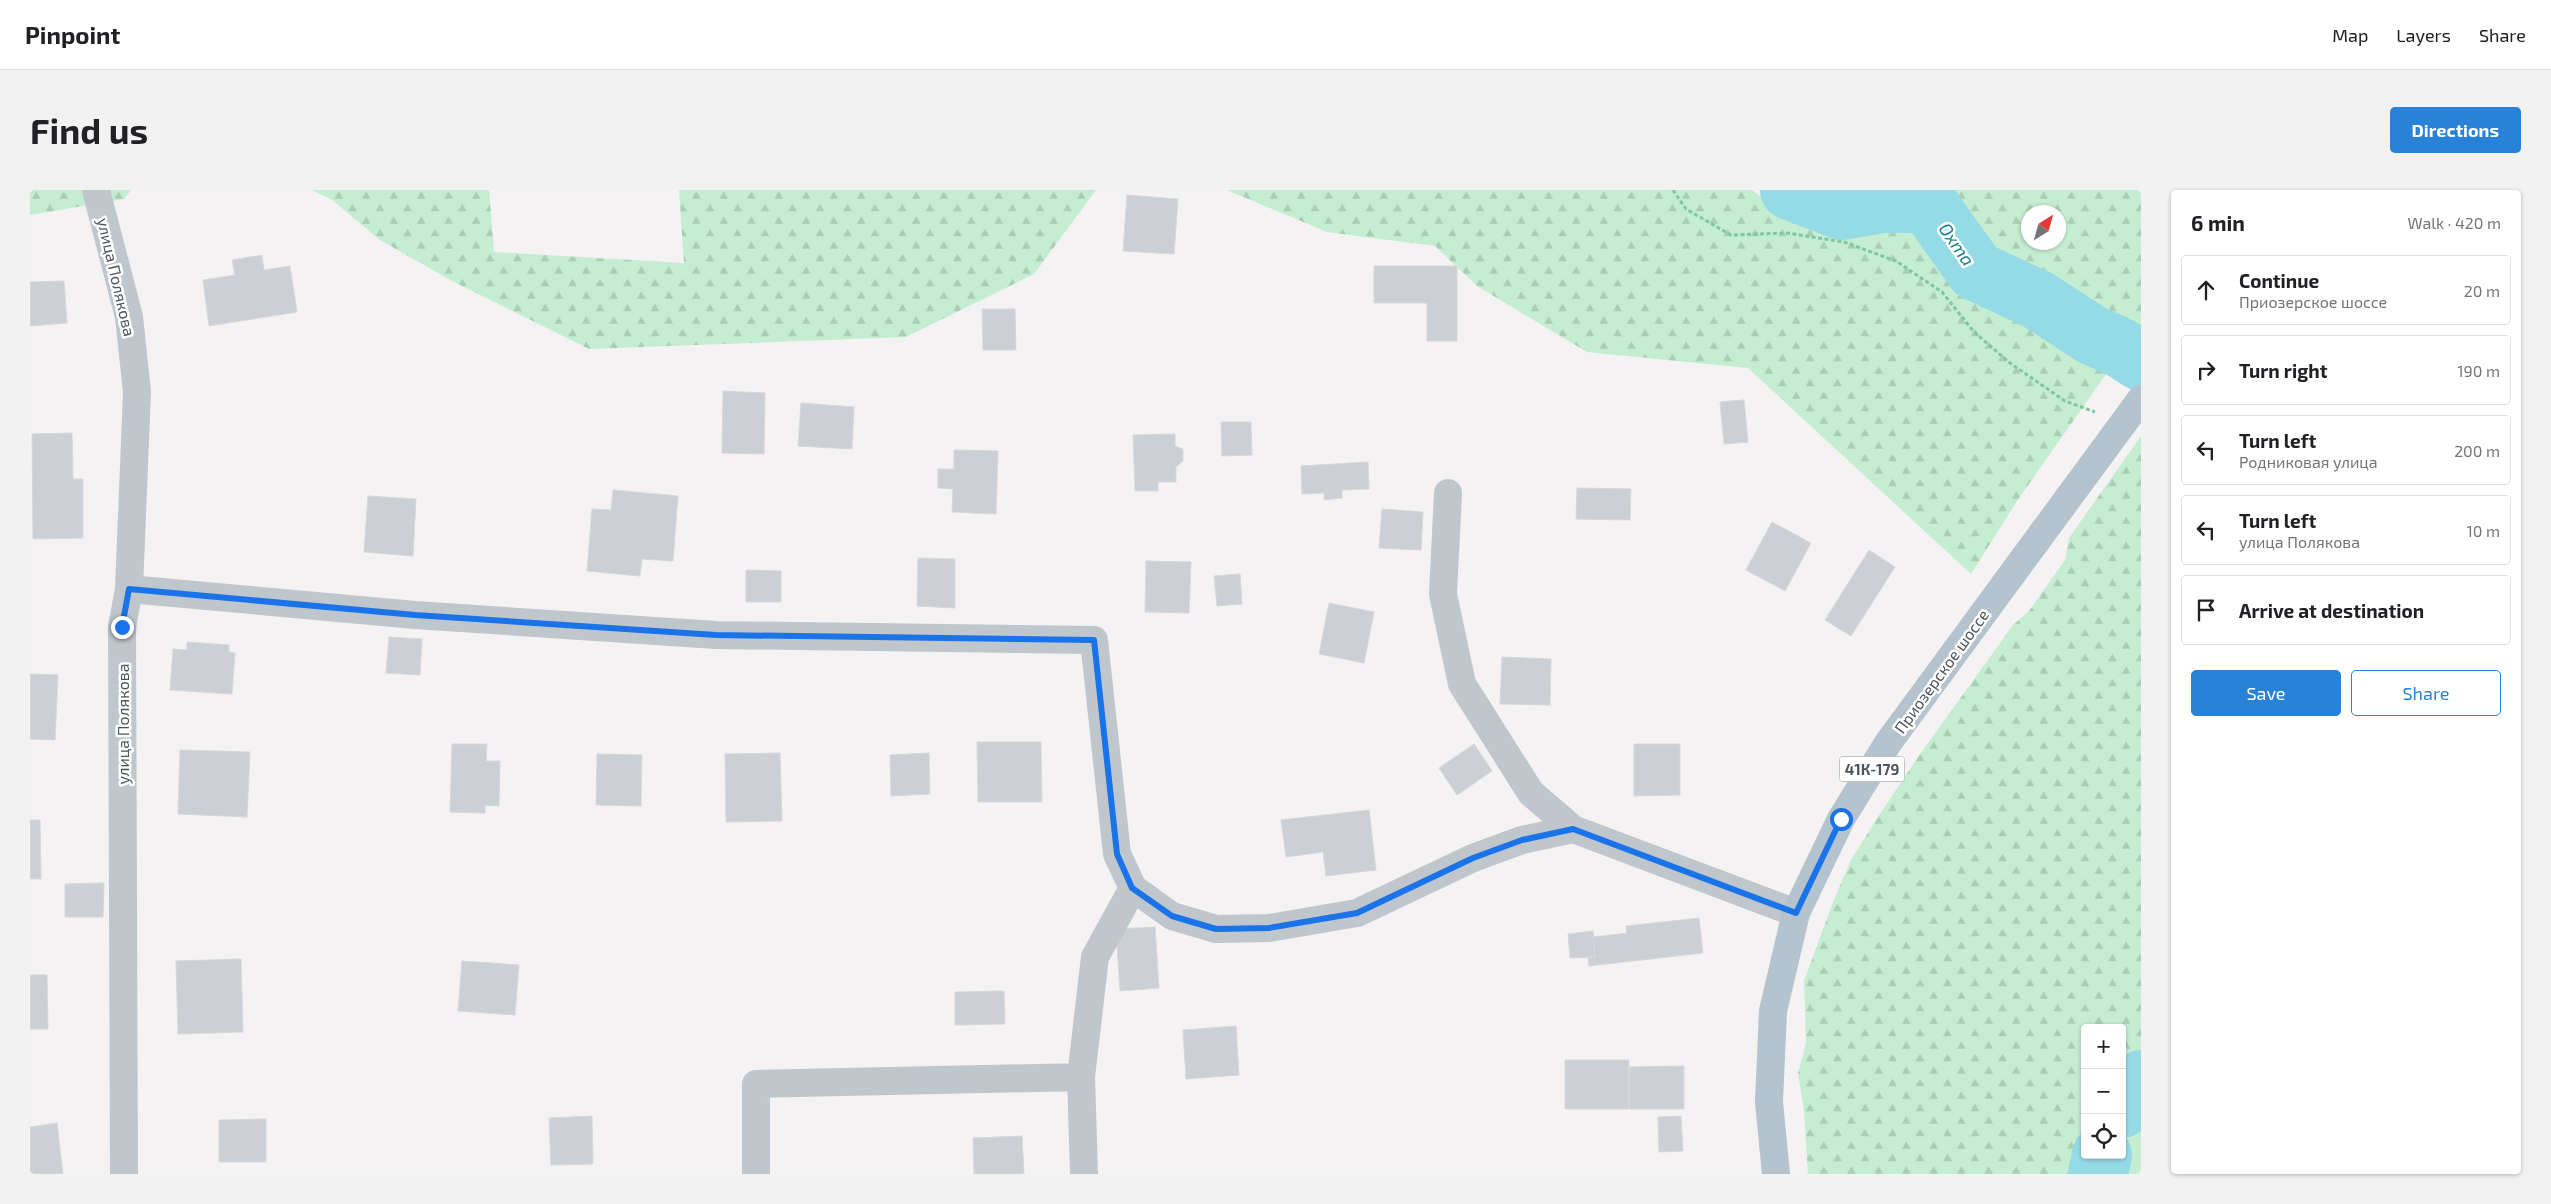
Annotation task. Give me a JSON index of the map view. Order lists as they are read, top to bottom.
{
  "streets": {
    "main road": ["Приозерское шоссе", "41К-179"],
    "street": ["улица Полякова"]
  },
  "water": ["Охта"],
  "north": "top right",
  "page": {
    "header": "Pinpoint",
    "nav": ["Map", "Layers", "Share"],
    "buttons": [
      "Directions",
      ["Save", "Share"]
    ],
    "title": "Find us",
    "heading": ["6 min", "Walk · 420 m"],
    "list": [
      ["Continue", "Приозерское шоссе", "20 m"],
      ["Turn right", "190 m"],
      ["Turn left", "Родниковая улица", "200 m"],
      ["Turn left", "улица Полякова", "10 m"],
      "Arrive at destination"
    ],
    "map_buttons": ["+", "−"]
  }
}
